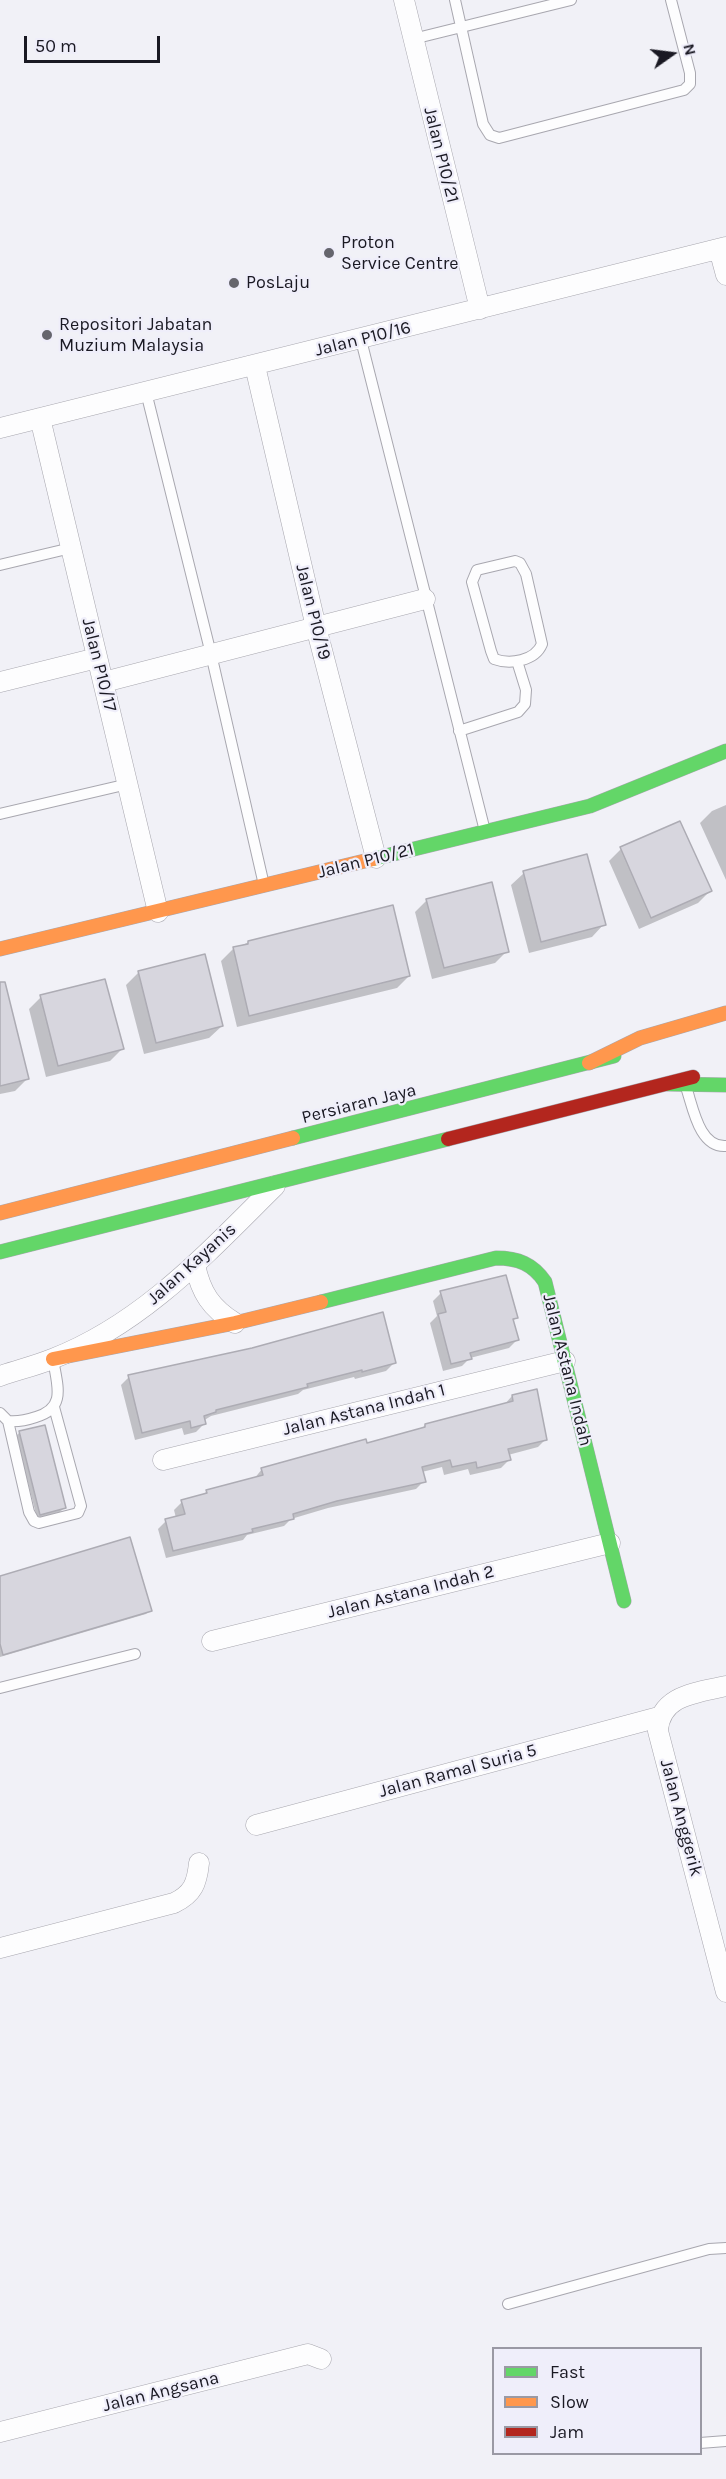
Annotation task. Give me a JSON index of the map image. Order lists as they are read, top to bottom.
{
  "streets": {
    "main road": ["Jalan P10/21", "Persiaran Jaya", "Jalan Astana Indah"],
    "street": [
      "Jalan P10/16",
      "Jalan P10/19",
      "Jalan P10/17",
      "Jalan Kayanis",
      "Jalan Astana Indah 1",
      "Jalan Astana Indah 2",
      "Jalan Ramal Suria 5",
      "Jalan Anggerik",
      "Jalan Angsana"
    ]
  },
  "crossings": [
    ["Jalan P10/21", "Jalan P10/16"],
    ["Jalan P10/21", "Jalan P10/19"],
    ["Jalan P10/21", "Jalan P10/17"],
    ["Jalan P10/16", "Jalan P10/19"],
    ["Jalan P10/16", "Jalan P10/17"],
    ["Jalan Kayanis", "Jalan Astana Indah"],
    ["Jalan Astana Indah", "Jalan Astana Indah 1"],
    ["Jalan Astana Indah", "Jalan Astana Indah 2"],
    ["Jalan Ramal Suria 5", "Jalan Anggerik"]
  ],
  "places": ["Proton Service Centre", "PosLaju", "Repositori Jabatan Muzium Malaysia"],
  "legend": ["Fast", "Slow", "Jam"],
  "scale_bar": "50 m",
  "north": "right"
}
